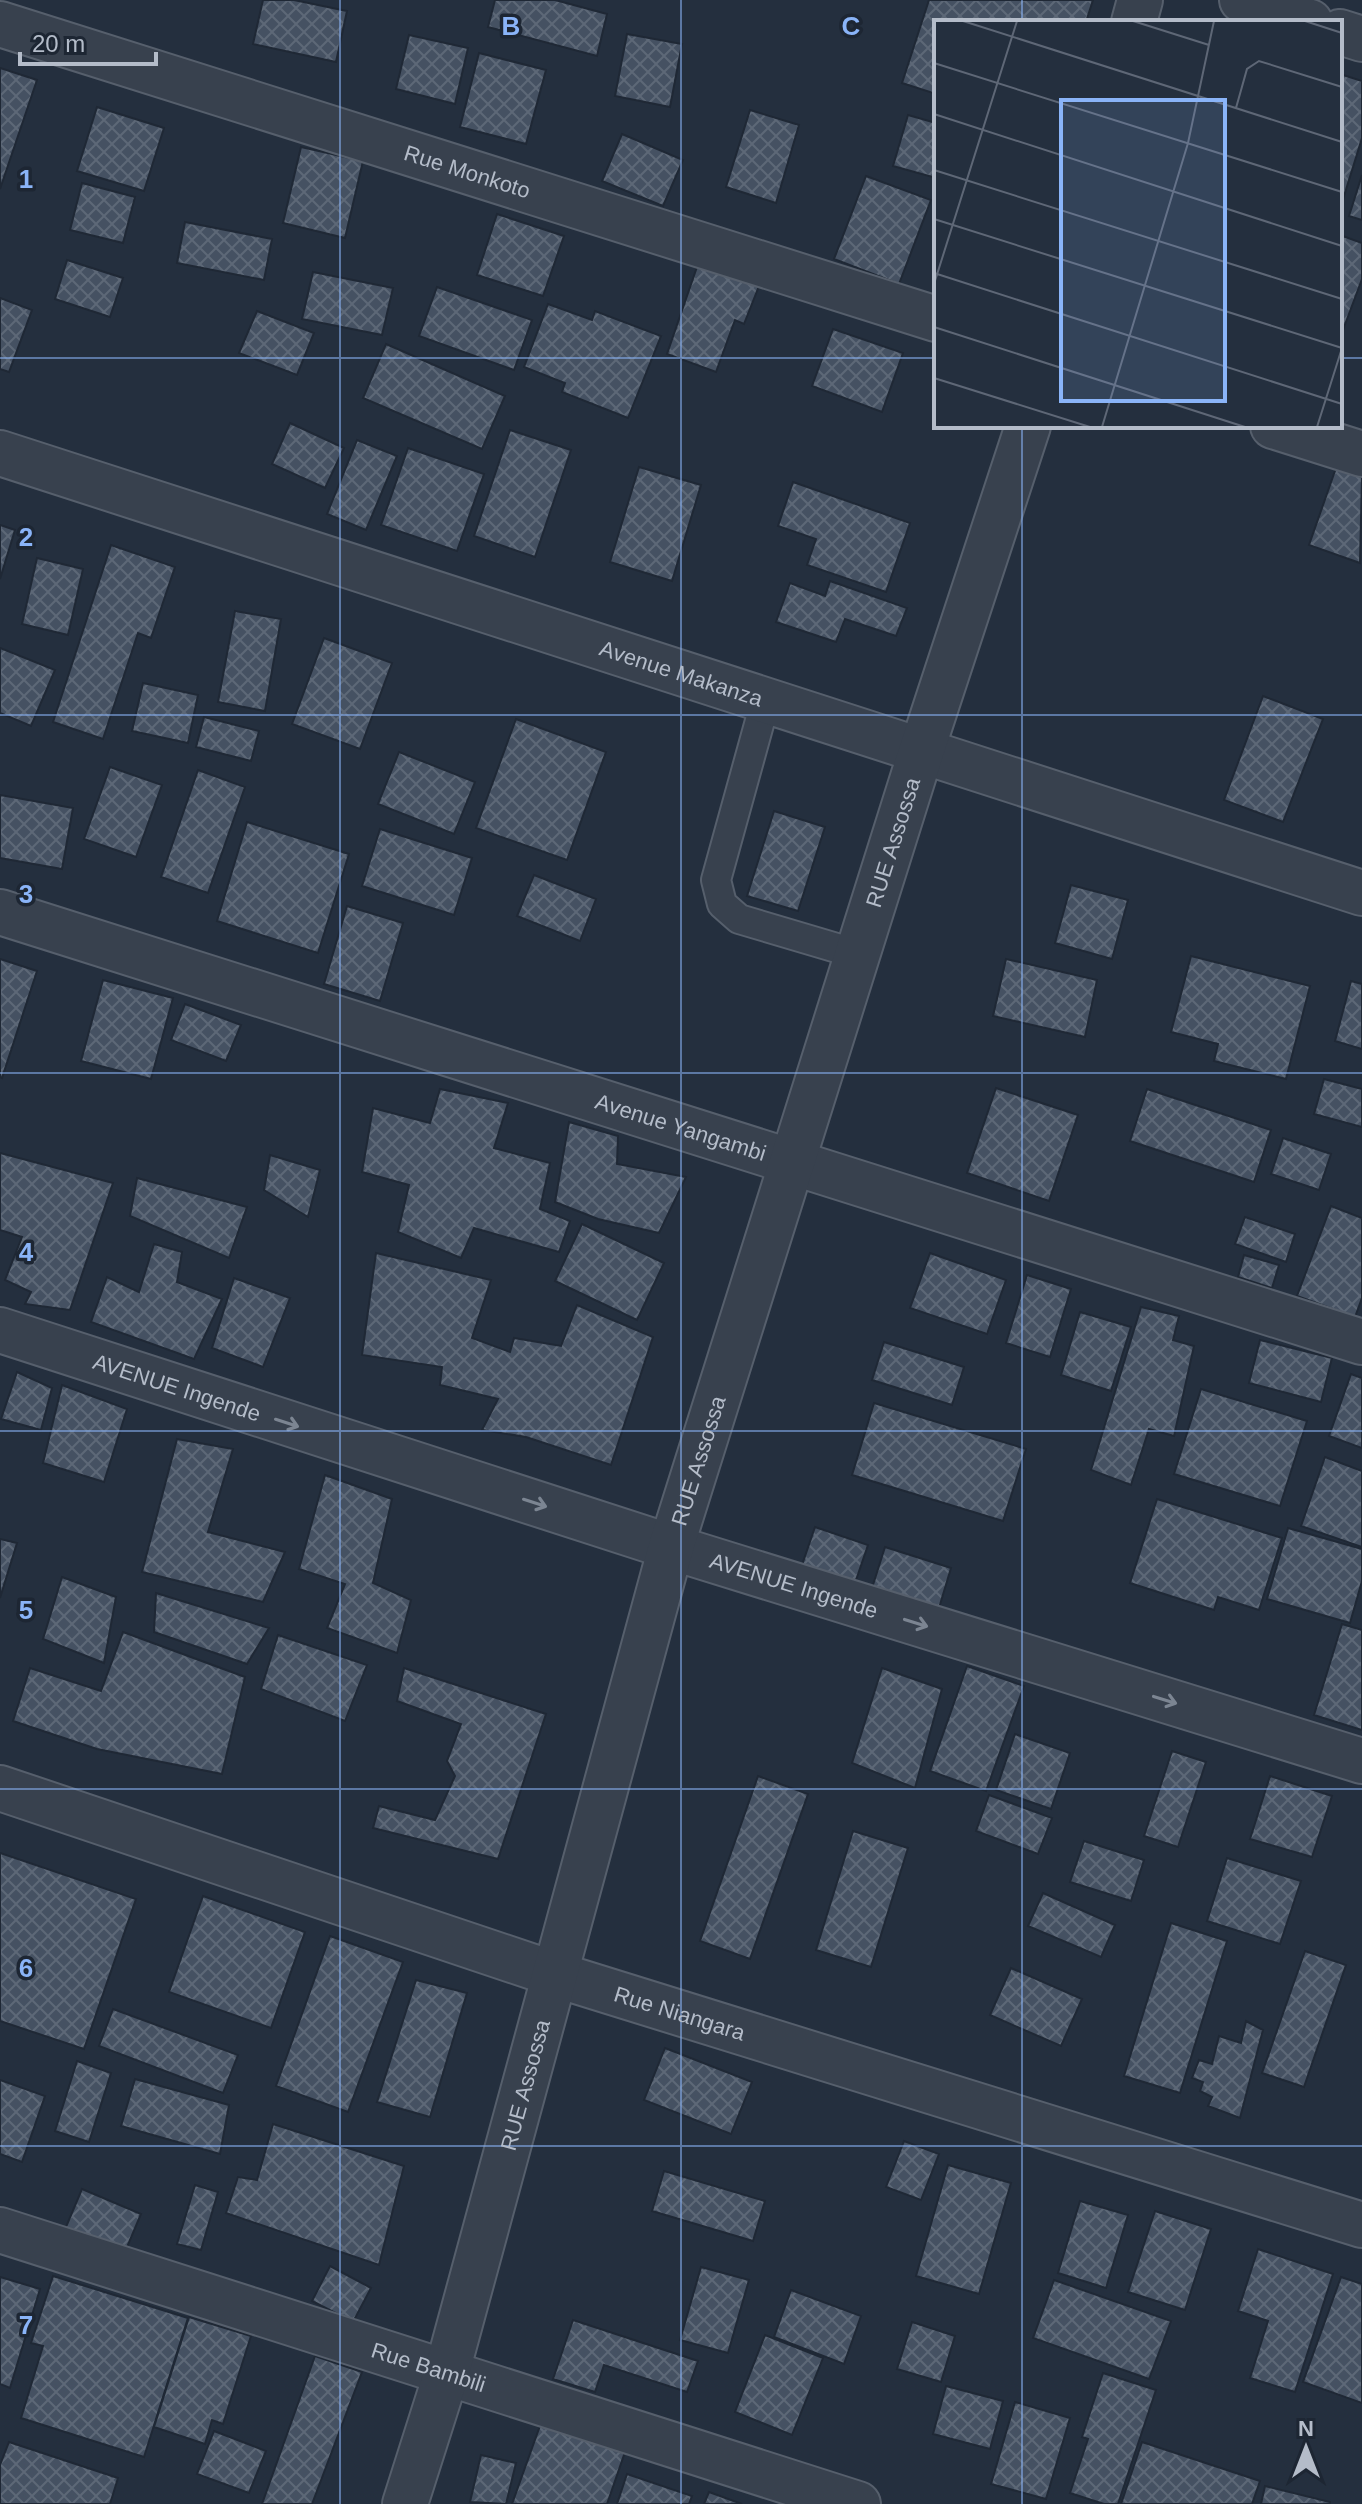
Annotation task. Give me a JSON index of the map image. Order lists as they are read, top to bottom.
{
  "streets": {
    "street": [
      "Rue Monkoto",
      "Avenue Makanza",
      "RUE Assossa",
      "Avenue Yangambi",
      "AVENUE Ingende",
      "Rue Niangara",
      "Rue Bambili"
    ]
  },
  "crossings": [
    ["Avenue Makanza", "RUE Assossa"],
    ["RUE Assossa", "Avenue Yangambi"],
    ["RUE Assossa", "AVENUE Ingende"],
    ["RUE Assossa", "Rue Niangara"],
    ["RUE Assossa", "Rue Bambili"]
  ],
  "one_way": ["AVENUE Ingende"],
  "scale_bar": "20 m",
  "north": "top",
  "grid": {
    "columns": ["B", "C"],
    "rows": [
      "1",
      "2",
      "3",
      "4",
      "5",
      "6",
      "7"
    ]
  }
}
